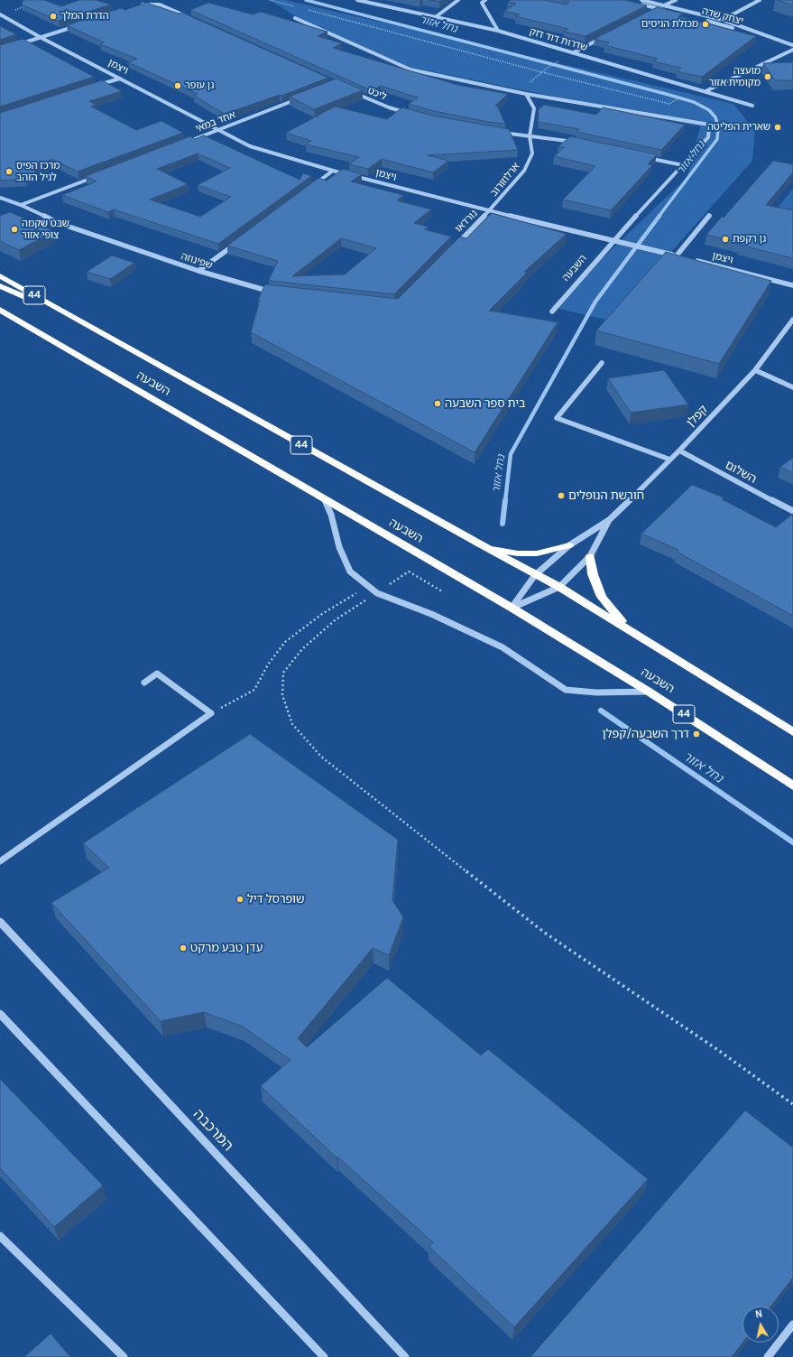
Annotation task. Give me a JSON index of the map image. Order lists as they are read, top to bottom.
{
  "streets": {
    "highway": ["השבעה", "44"],
    "street": [
      "יצחק שדה",
      "שדרות דוד ז'זק",
      "ויצמן",
      "ליכט",
      "אחד במאי",
      "ארלוזורוב",
      "נורדאו",
      "שפינוזה",
      "קפלן",
      "השלום",
      "המרכבה"
    ]
  },
  "crossings": [
    ["ויצמן", "אחד במאי"],
    ["ויצמן", "ארלוזורוב"],
    ["ויצמן", "נורדאו"],
    ["ויצמן", "השבעה"],
    ["ארלוזורוב", "נורדאו"],
    ["ארלוזורוב", "השבעה"],
    ["השבעה", "קפלן"],
    ["קפלן", "השלום"]
  ],
  "water": ["נחל אזור"],
  "places": [
    "הדרת המלך",
    "מכולת הגיסים",
    "מועצה מקומית אזור",
    "גן עופר",
    "שארית הפליטה",
    "מרכז הפיס לגיל הזהב",
    "שבט שקמה צופי אזור",
    "גן רקפת",
    "בית ספר השבעה",
    "חורשת הנופלים",
    "דרך השבעה/קפלן",
    "שופרסל דיל",
    "עדן טבע מרקט"
  ],
  "north": "top"
}
